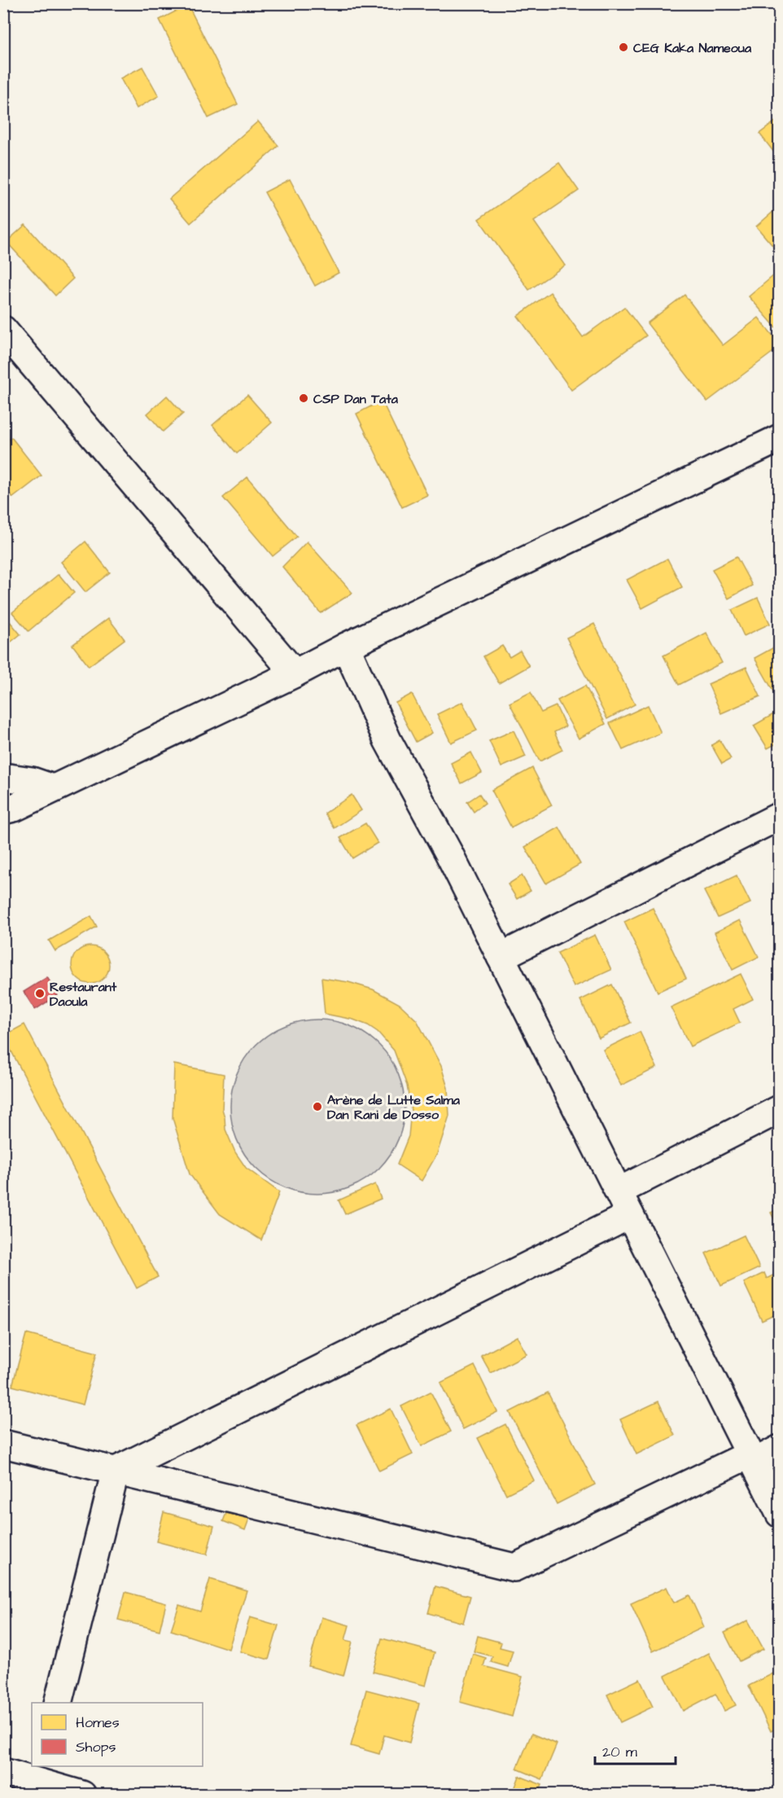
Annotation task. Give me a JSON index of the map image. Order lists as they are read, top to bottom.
{
  "places": [
    "CEG Kaka Nameoua",
    "CSP Dan Tata",
    "Restaurant Daoula",
    "Arène de Lutte Salma Dan Rani de Dosso"
  ],
  "legend": ["Homes", "Shops"],
  "scale_bar": "20 m"
}
